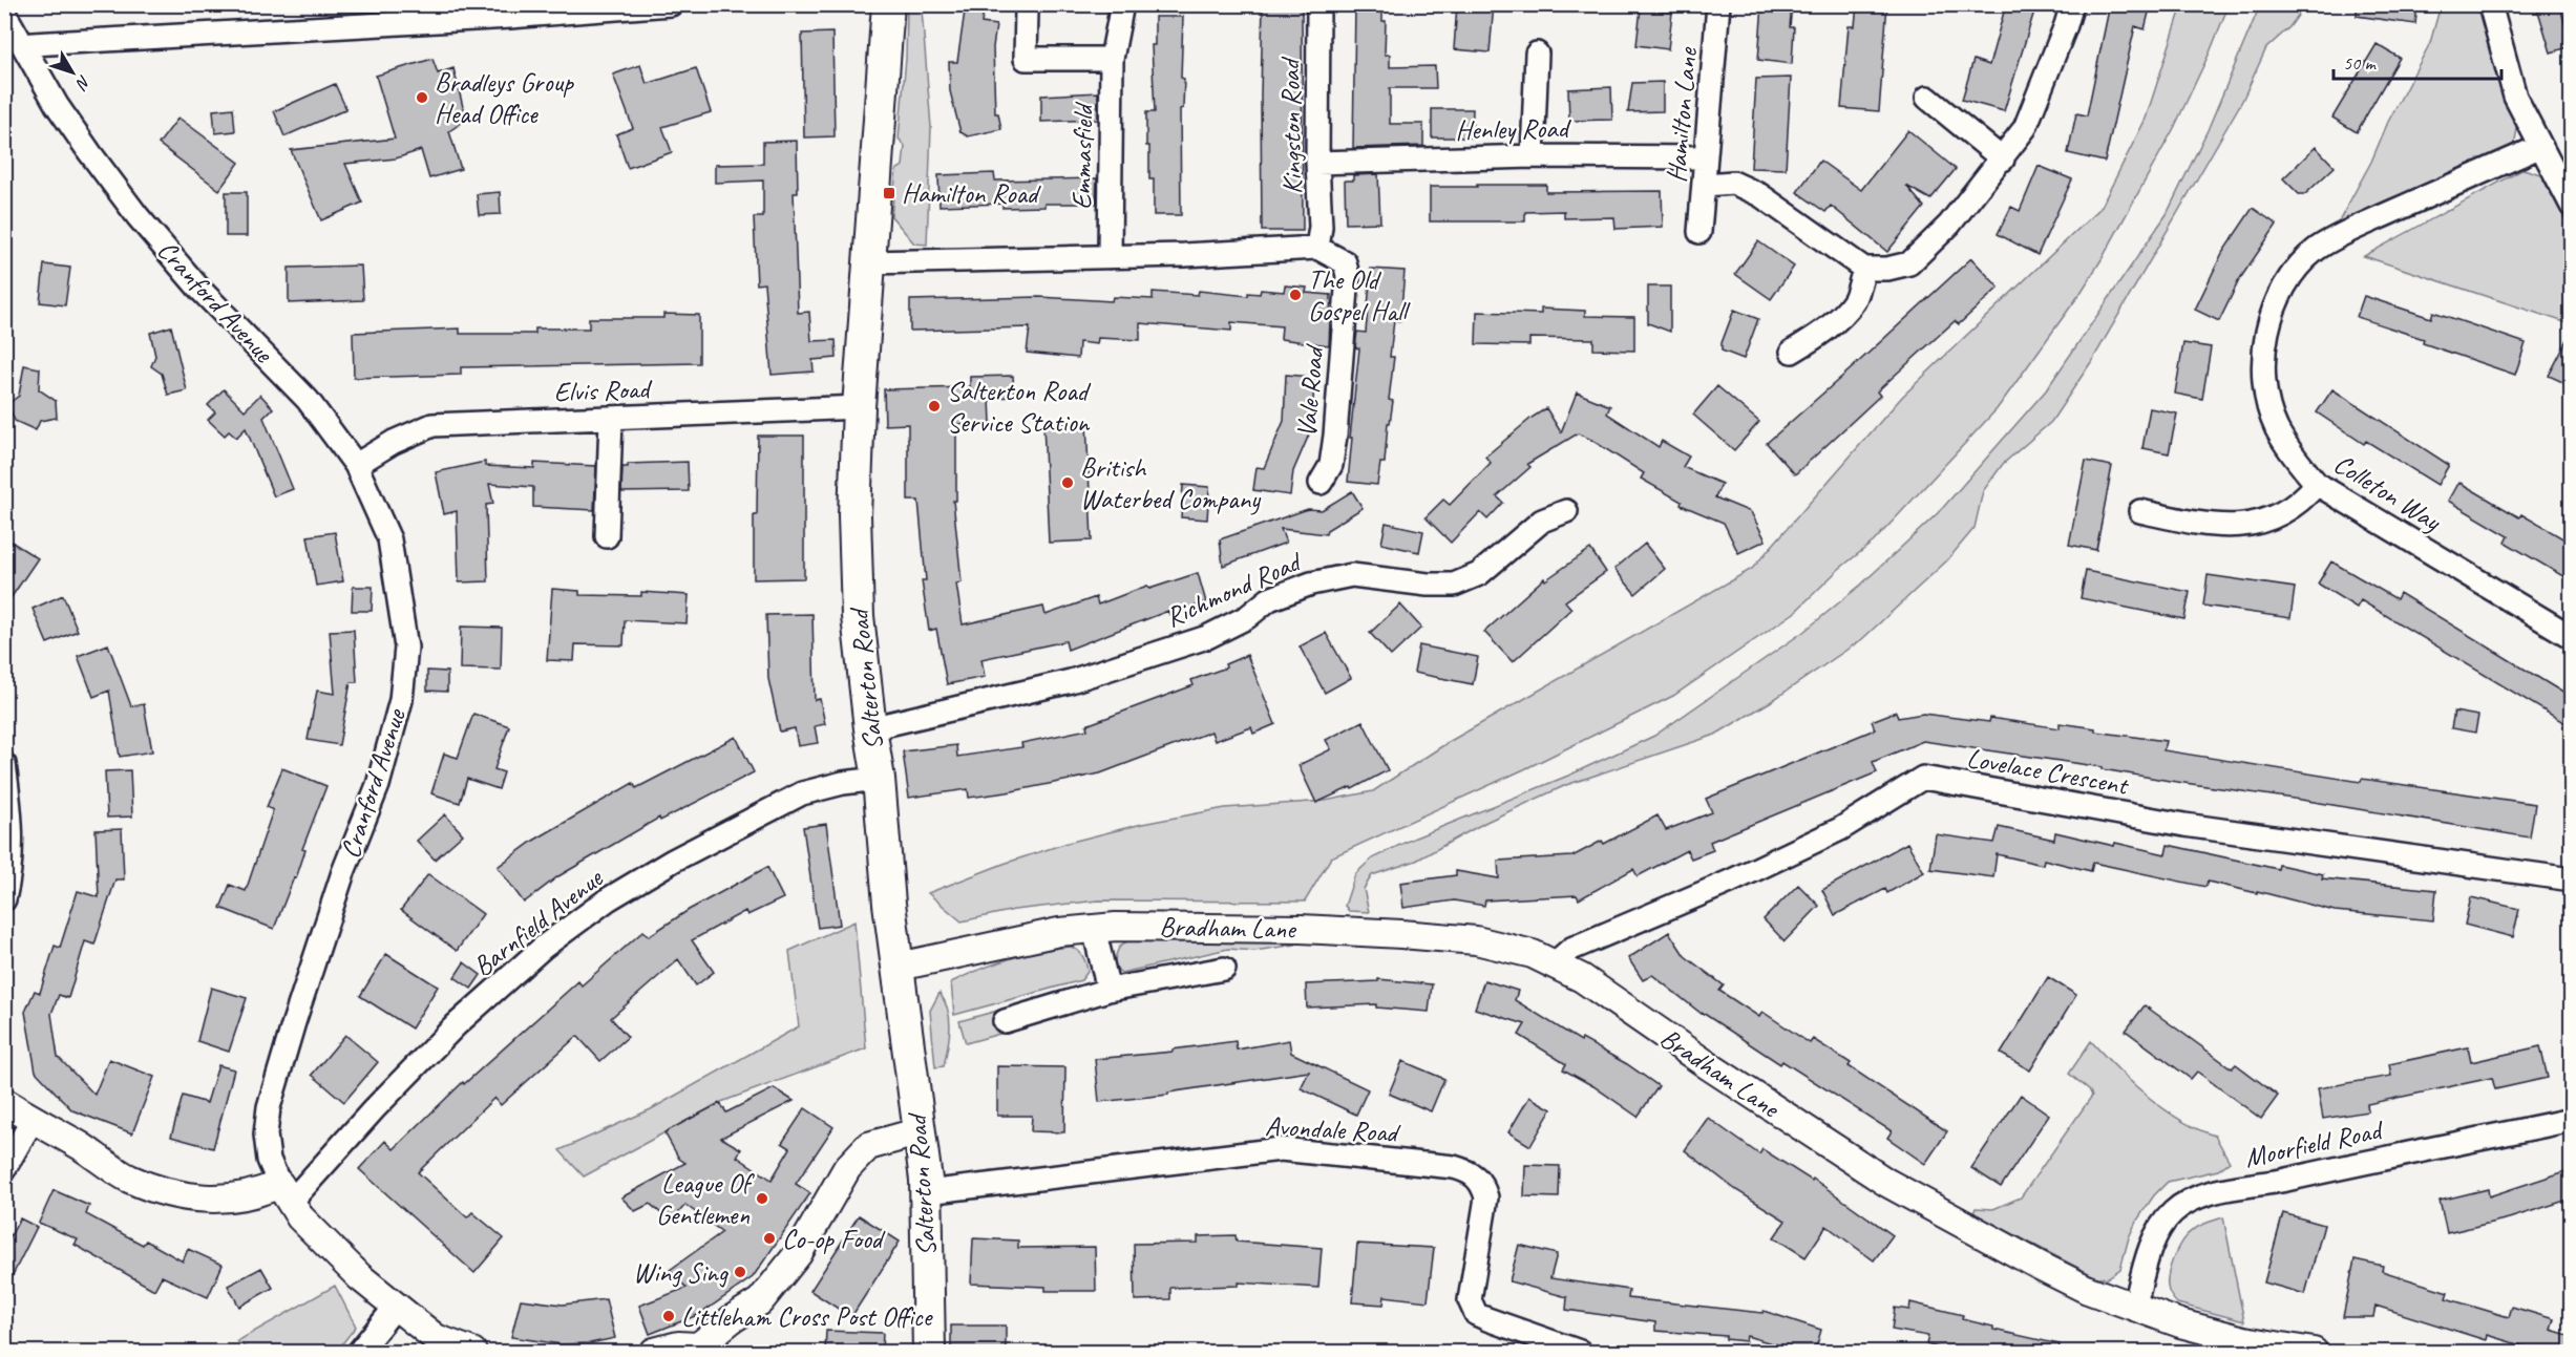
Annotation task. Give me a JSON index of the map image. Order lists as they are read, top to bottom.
{
  "streets": {
    "main road": ["Salterton Road"],
    "street": [
      "Hamilton Lane",
      "Kingston Road",
      "Henley Road",
      "Emmasfield",
      "Cranford Avenue",
      "Elvis Road",
      "Vale Road",
      "Colleton Way",
      "Richmond Road",
      "Lovelace Crescent",
      "Barnfield Avenue",
      "Bradham Lane",
      "Avondale Road",
      "Moorfield Road"
    ]
  },
  "crossings": [
    ["Hamilton Lane", "Henley Road"],
    ["Kingston Road", "Henley Road"],
    ["Kingston Road", "Vale Road"],
    ["Cranford Avenue", "Elvis Road"],
    ["Cranford Avenue", "Barnfield Avenue"],
    ["Elvis Road", "Salterton Road"],
    ["Richmond Road", "Salterton Road"],
    ["Salterton Road", "Barnfield Avenue"],
    ["Salterton Road", "Bradham Lane"],
    ["Salterton Road", "Avondale Road"],
    ["Lovelace Crescent", "Bradham Lane"],
    ["Bradham Lane", "Moorfield Road"]
  ],
  "places": {
    "other": [
      "Bradleys Group Head Office",
      "The Old Gospel Hall",
      "Salterton Road Service Station",
      "British Waterbed Company",
      "League Of Gentlemen",
      "Co-op Food",
      "Wing Sing",
      "Littleham Cross Post Office"
    ],
    "transit": ["Hamilton Road"]
  },
  "scale_bar": "50 m",
  "north": "bottom right"
}
